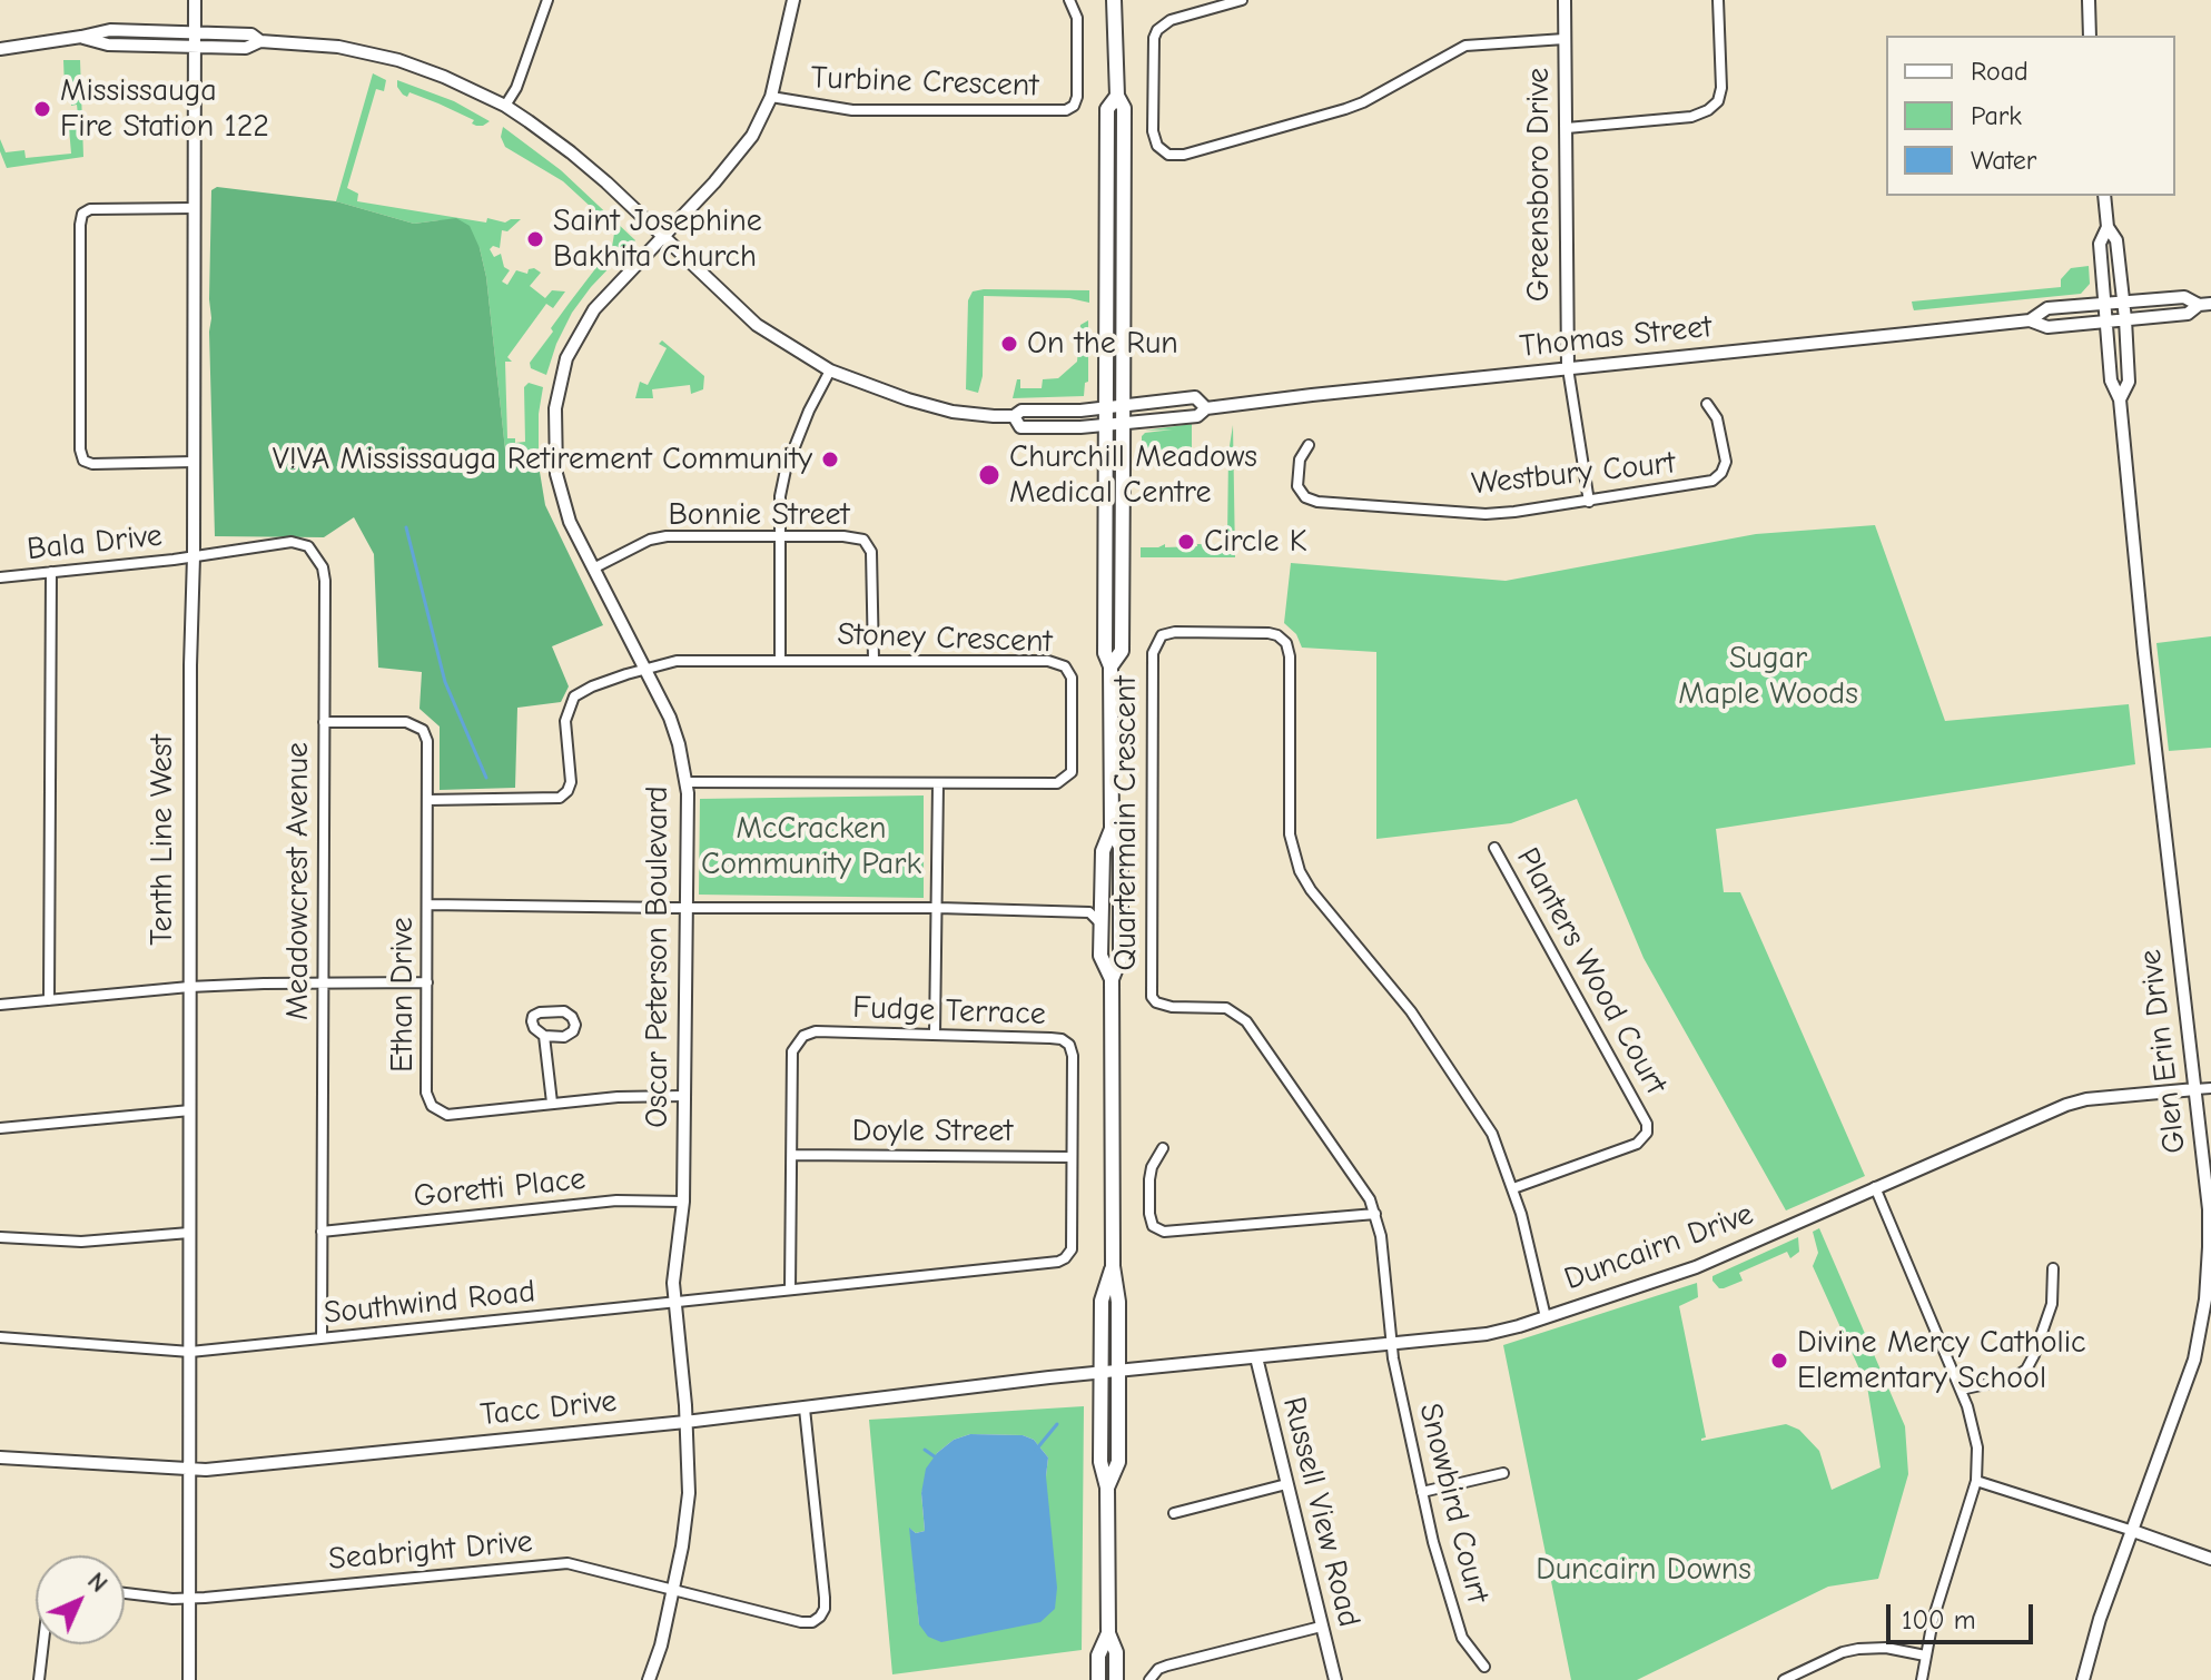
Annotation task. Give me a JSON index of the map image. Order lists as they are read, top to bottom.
{
  "streets": {
    "street": [
      "Turbine Crescent",
      "Greensboro Drive",
      "Thomas Street",
      "Westbury Court",
      "Bonnie Street",
      "Bala Drive",
      "Stoney Crescent",
      "Quartermain Crescent",
      "Tenth Line West",
      "Meadowcrest Avenue",
      "Oscar Peterson Boulevard",
      "Planters Wood Court",
      "Ethan Drive",
      "Fudge Terrace",
      "Glen Erin Drive",
      "Doyle Street",
      "Goretti Place",
      "Duncairn Drive",
      "Southwind Road",
      "Tacc Drive",
      "Snowbird Court",
      "Russell View Road",
      "Seabright Drive"
    ]
  },
  "crossings": [
    ["Turbine Crescent", "Oscar Peterson Boulevard"],
    ["Greensboro Drive", "Thomas Street"],
    ["Thomas Street", "Tenth Line West"],
    ["Thomas Street", "Oscar Peterson Boulevard"],
    ["Thomas Street", "Glen Erin Drive"],
    ["Bonnie Street", "Stoney Crescent"],
    ["Bonnie Street", "Oscar Peterson Boulevard"],
    ["Bala Drive", "Tenth Line West"],
    ["Bala Drive", "Meadowcrest Avenue"],
    ["Stoney Crescent", "Oscar Peterson Boulevard"],
    ["Stoney Crescent", "Ethan Drive"],
    ["Quartermain Crescent", "Planters Wood Court"],
    ["Quartermain Crescent", "Duncairn Drive"],
    ["Quartermain Crescent", "Snowbird Court"],
    ["Tenth Line West", "Meadowcrest Avenue"],
    ["Tenth Line West", "Southwind Road"],
    ["Tenth Line West", "Tacc Drive"],
    ["Tenth Line West", "Seabright Drive"],
    ["Meadowcrest Avenue", "Ethan Drive"],
    ["Meadowcrest Avenue", "Goretti Place"],
    ["Meadowcrest Avenue", "Southwind Road"],
    ["Oscar Peterson Boulevard", "Ethan Drive"],
    ["Oscar Peterson Boulevard", "Fudge Terrace"],
    ["Oscar Peterson Boulevard", "Goretti Place"],
    ["Oscar Peterson Boulevard", "Southwind Road"],
    ["Oscar Peterson Boulevard", "Tacc Drive"],
    ["Oscar Peterson Boulevard", "Seabright Drive"],
    ["Fudge Terrace", "Doyle Street"],
    ["Fudge Terrace", "Southwind Road"],
    ["Glen Erin Drive", "Duncairn Drive"],
    ["Duncairn Drive", "Tacc Drive"],
    ["Duncairn Drive", "Snowbird Court"],
    ["Duncairn Drive", "Russell View Road"],
    ["Tacc Drive", "Seabright Drive"]
  ],
  "parks": ["Sugar Maple Woods", "McCracken Community Park", "Duncairn Downs"],
  "places": [
    "Mississauga Fire Station 122",
    "Saint Josephine Bakhita Church",
    "On the Run",
    "V!VA Mississauga Retirement Community",
    "Churchill Meadows Medical Centre",
    "Circle K",
    "Divine Mercy Catholic Elementary School"
  ],
  "legend": ["Road", "Park", "Water"],
  "scale_bar": "100 m",
  "north": "top right"
}
